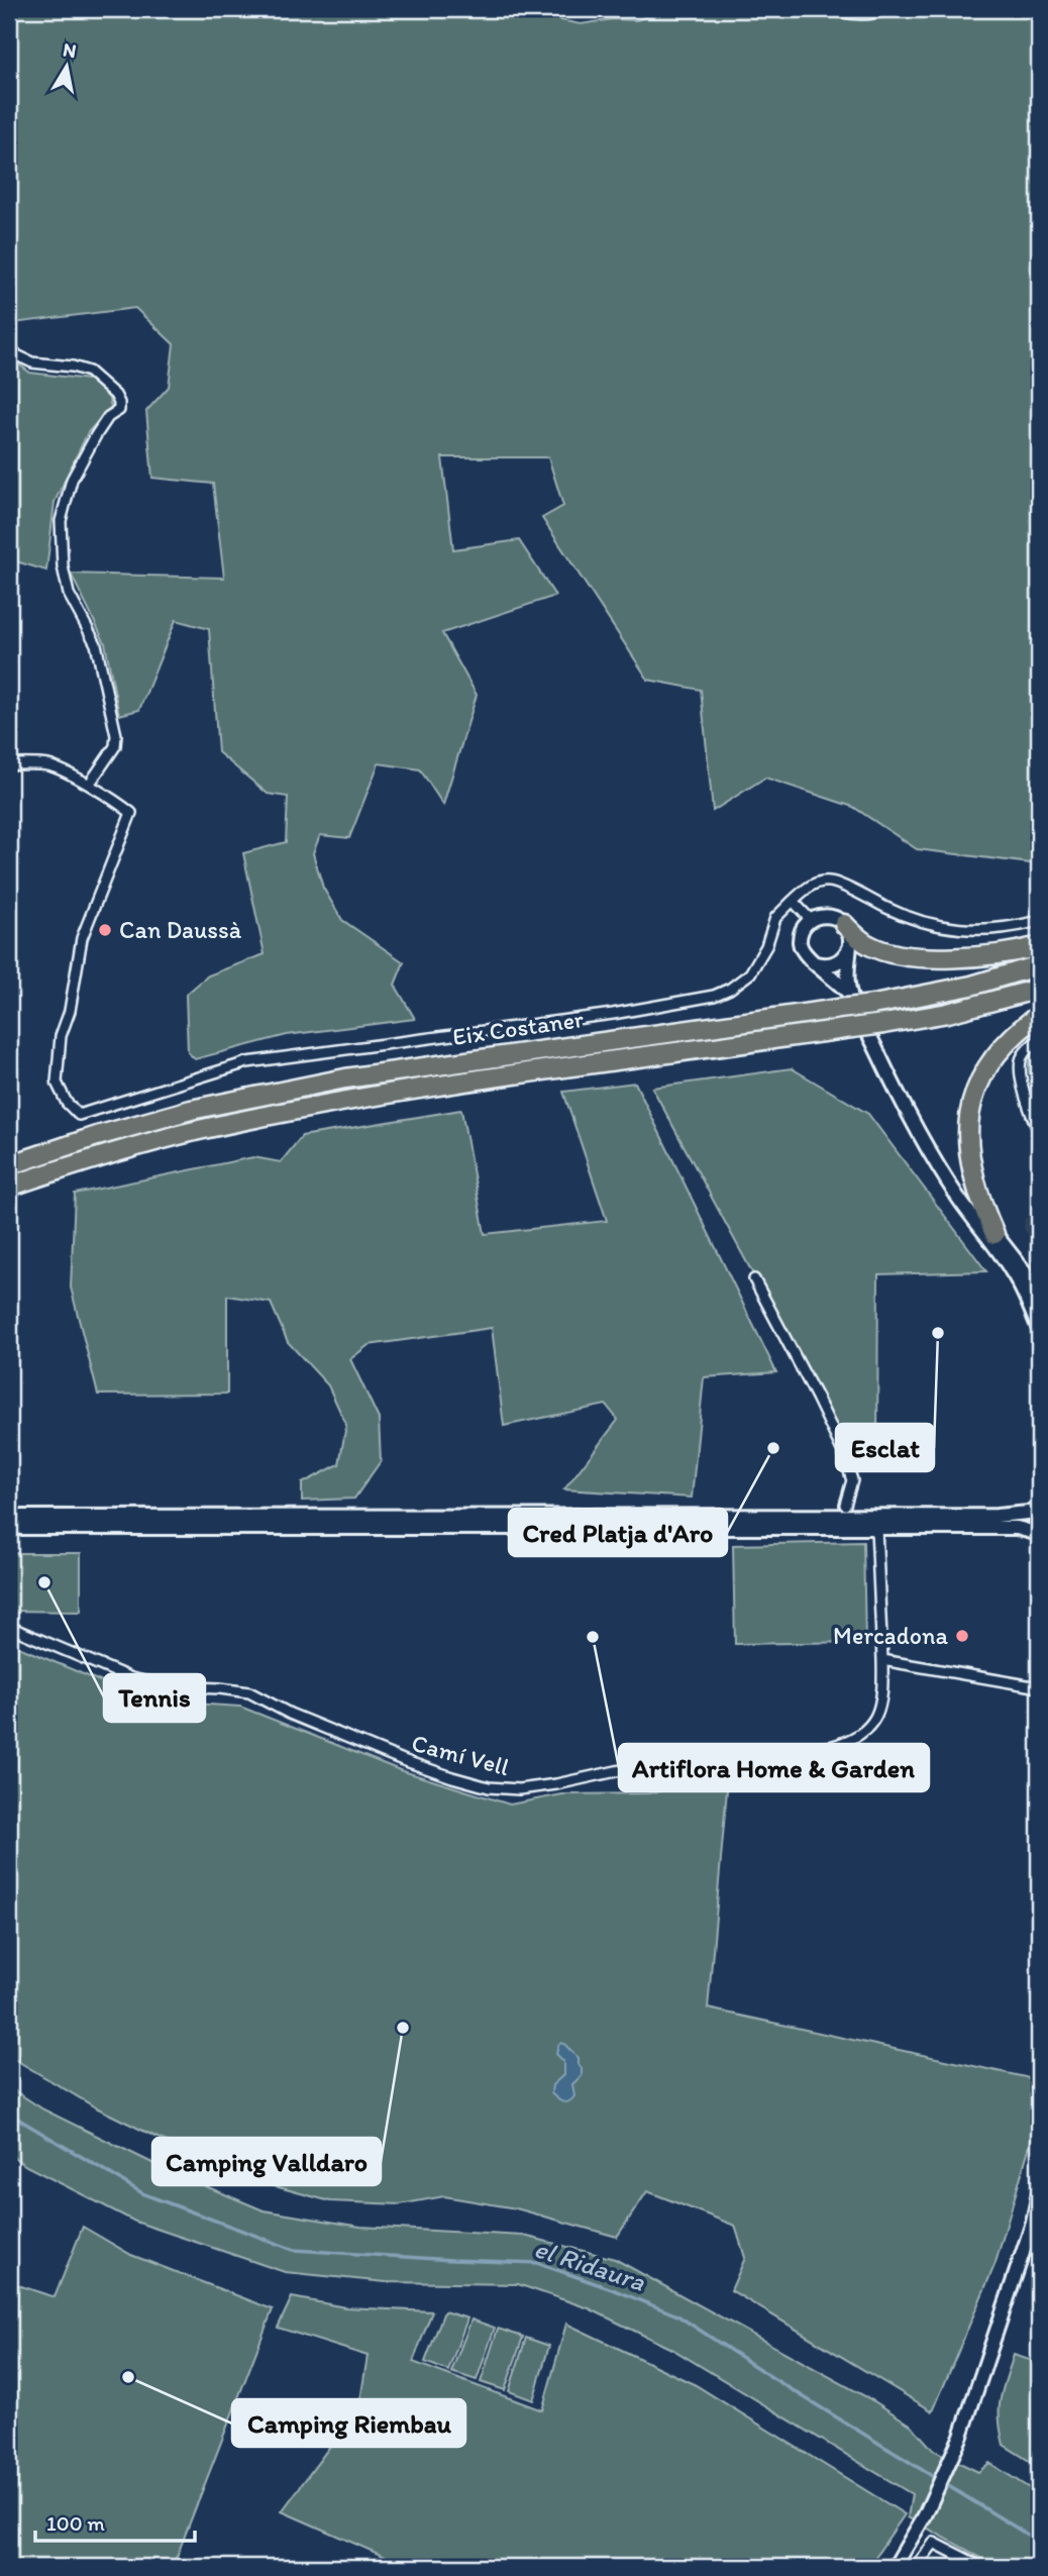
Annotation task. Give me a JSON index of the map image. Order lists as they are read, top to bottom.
{
  "streets": {
    "highway": ["Eix Costaner"],
    "street": ["Camí Vell"]
  },
  "water": ["el Ridaura"],
  "places": [
    "Can Daussà",
    "Esclat",
    "Cred Platja d'Aro",
    "Tennis",
    "Mercadona",
    "Artiflora Home & Garden",
    "Camping Valldaro",
    "Camping Riembau"
  ],
  "scale_bar": "100 m",
  "north": "top"
}
